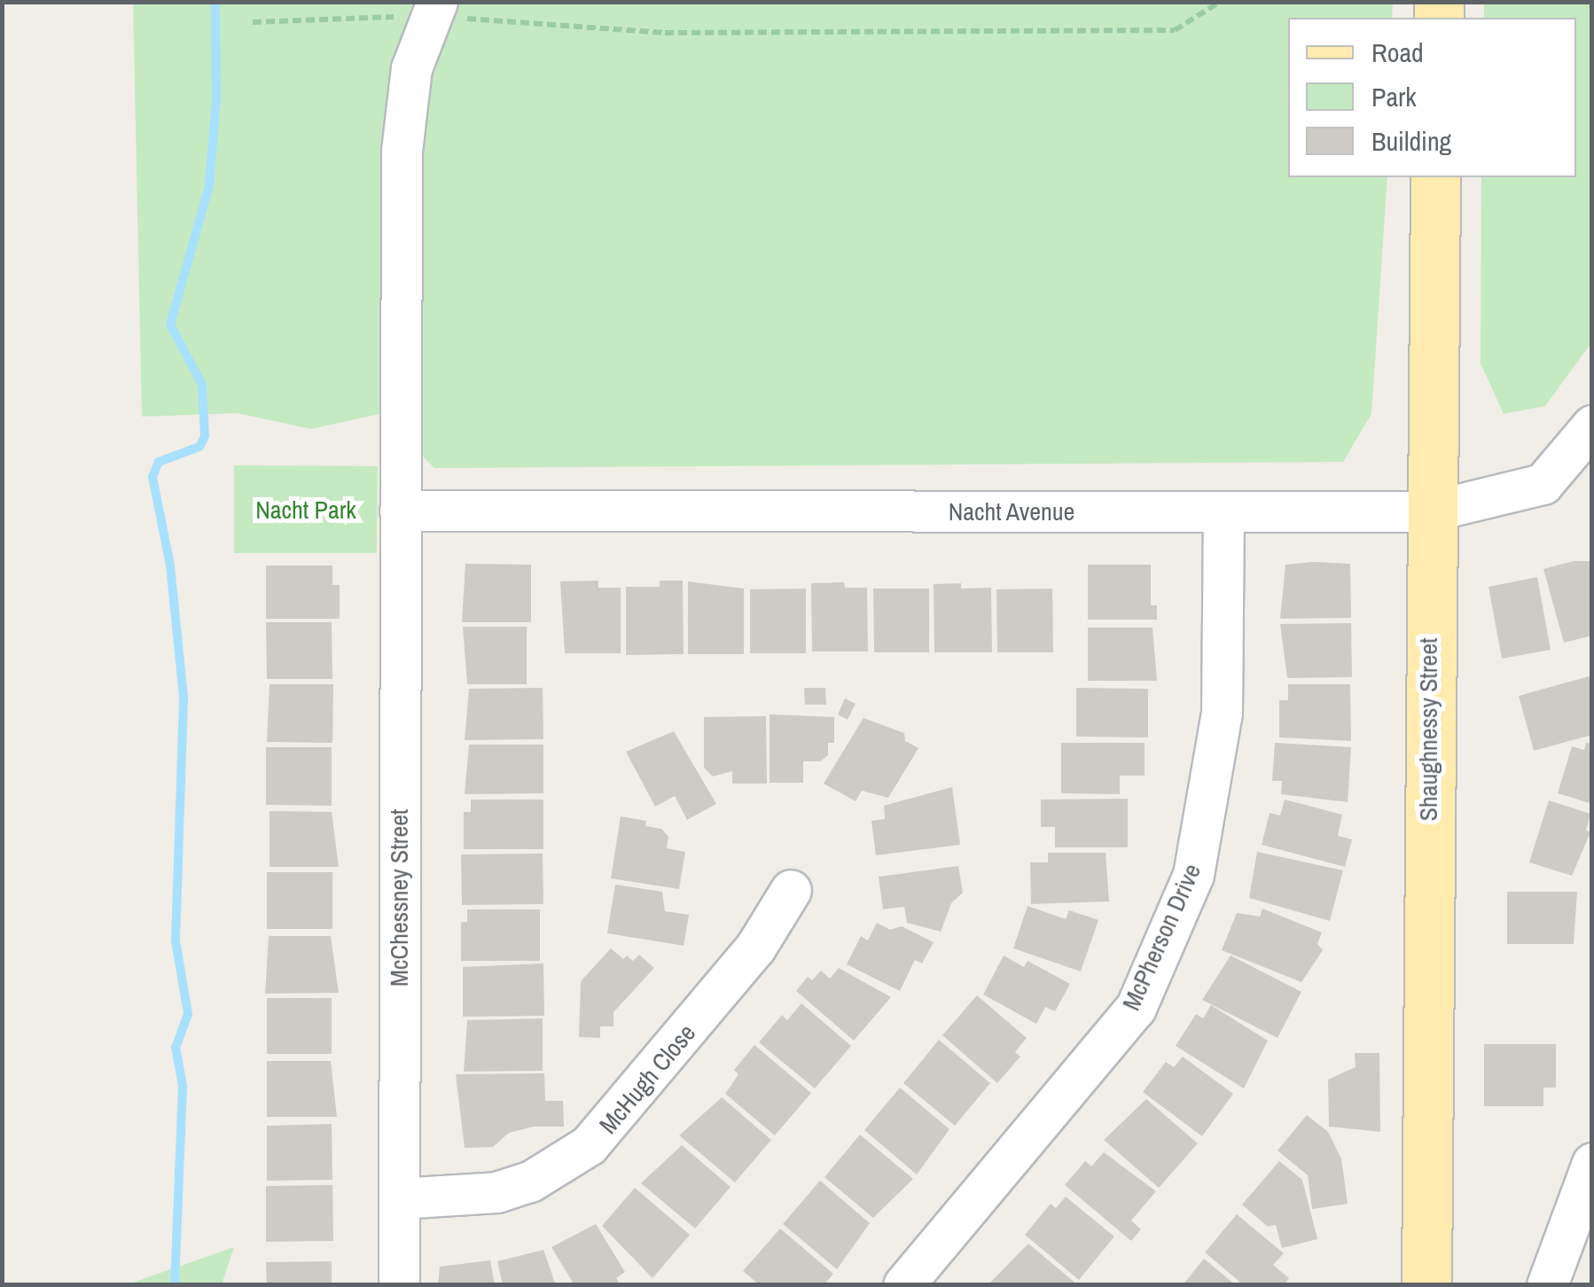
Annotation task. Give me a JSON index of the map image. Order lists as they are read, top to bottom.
{
  "streets": {
    "main road": ["Shaughnessy Street"],
    "street": [
      "Nacht Avenue",
      "McChessney Street",
      "McPherson Drive",
      "McHugh Close"
    ]
  },
  "crossings": [
    ["Nacht Avenue", "Shaughnessy Street"],
    ["Nacht Avenue", "McChessney Street"],
    ["Nacht Avenue", "McPherson Drive"],
    ["McChessney Street", "McHugh Close"]
  ],
  "parks": ["Nacht Park"],
  "legend": ["Road", "Park", "Building"]
}
